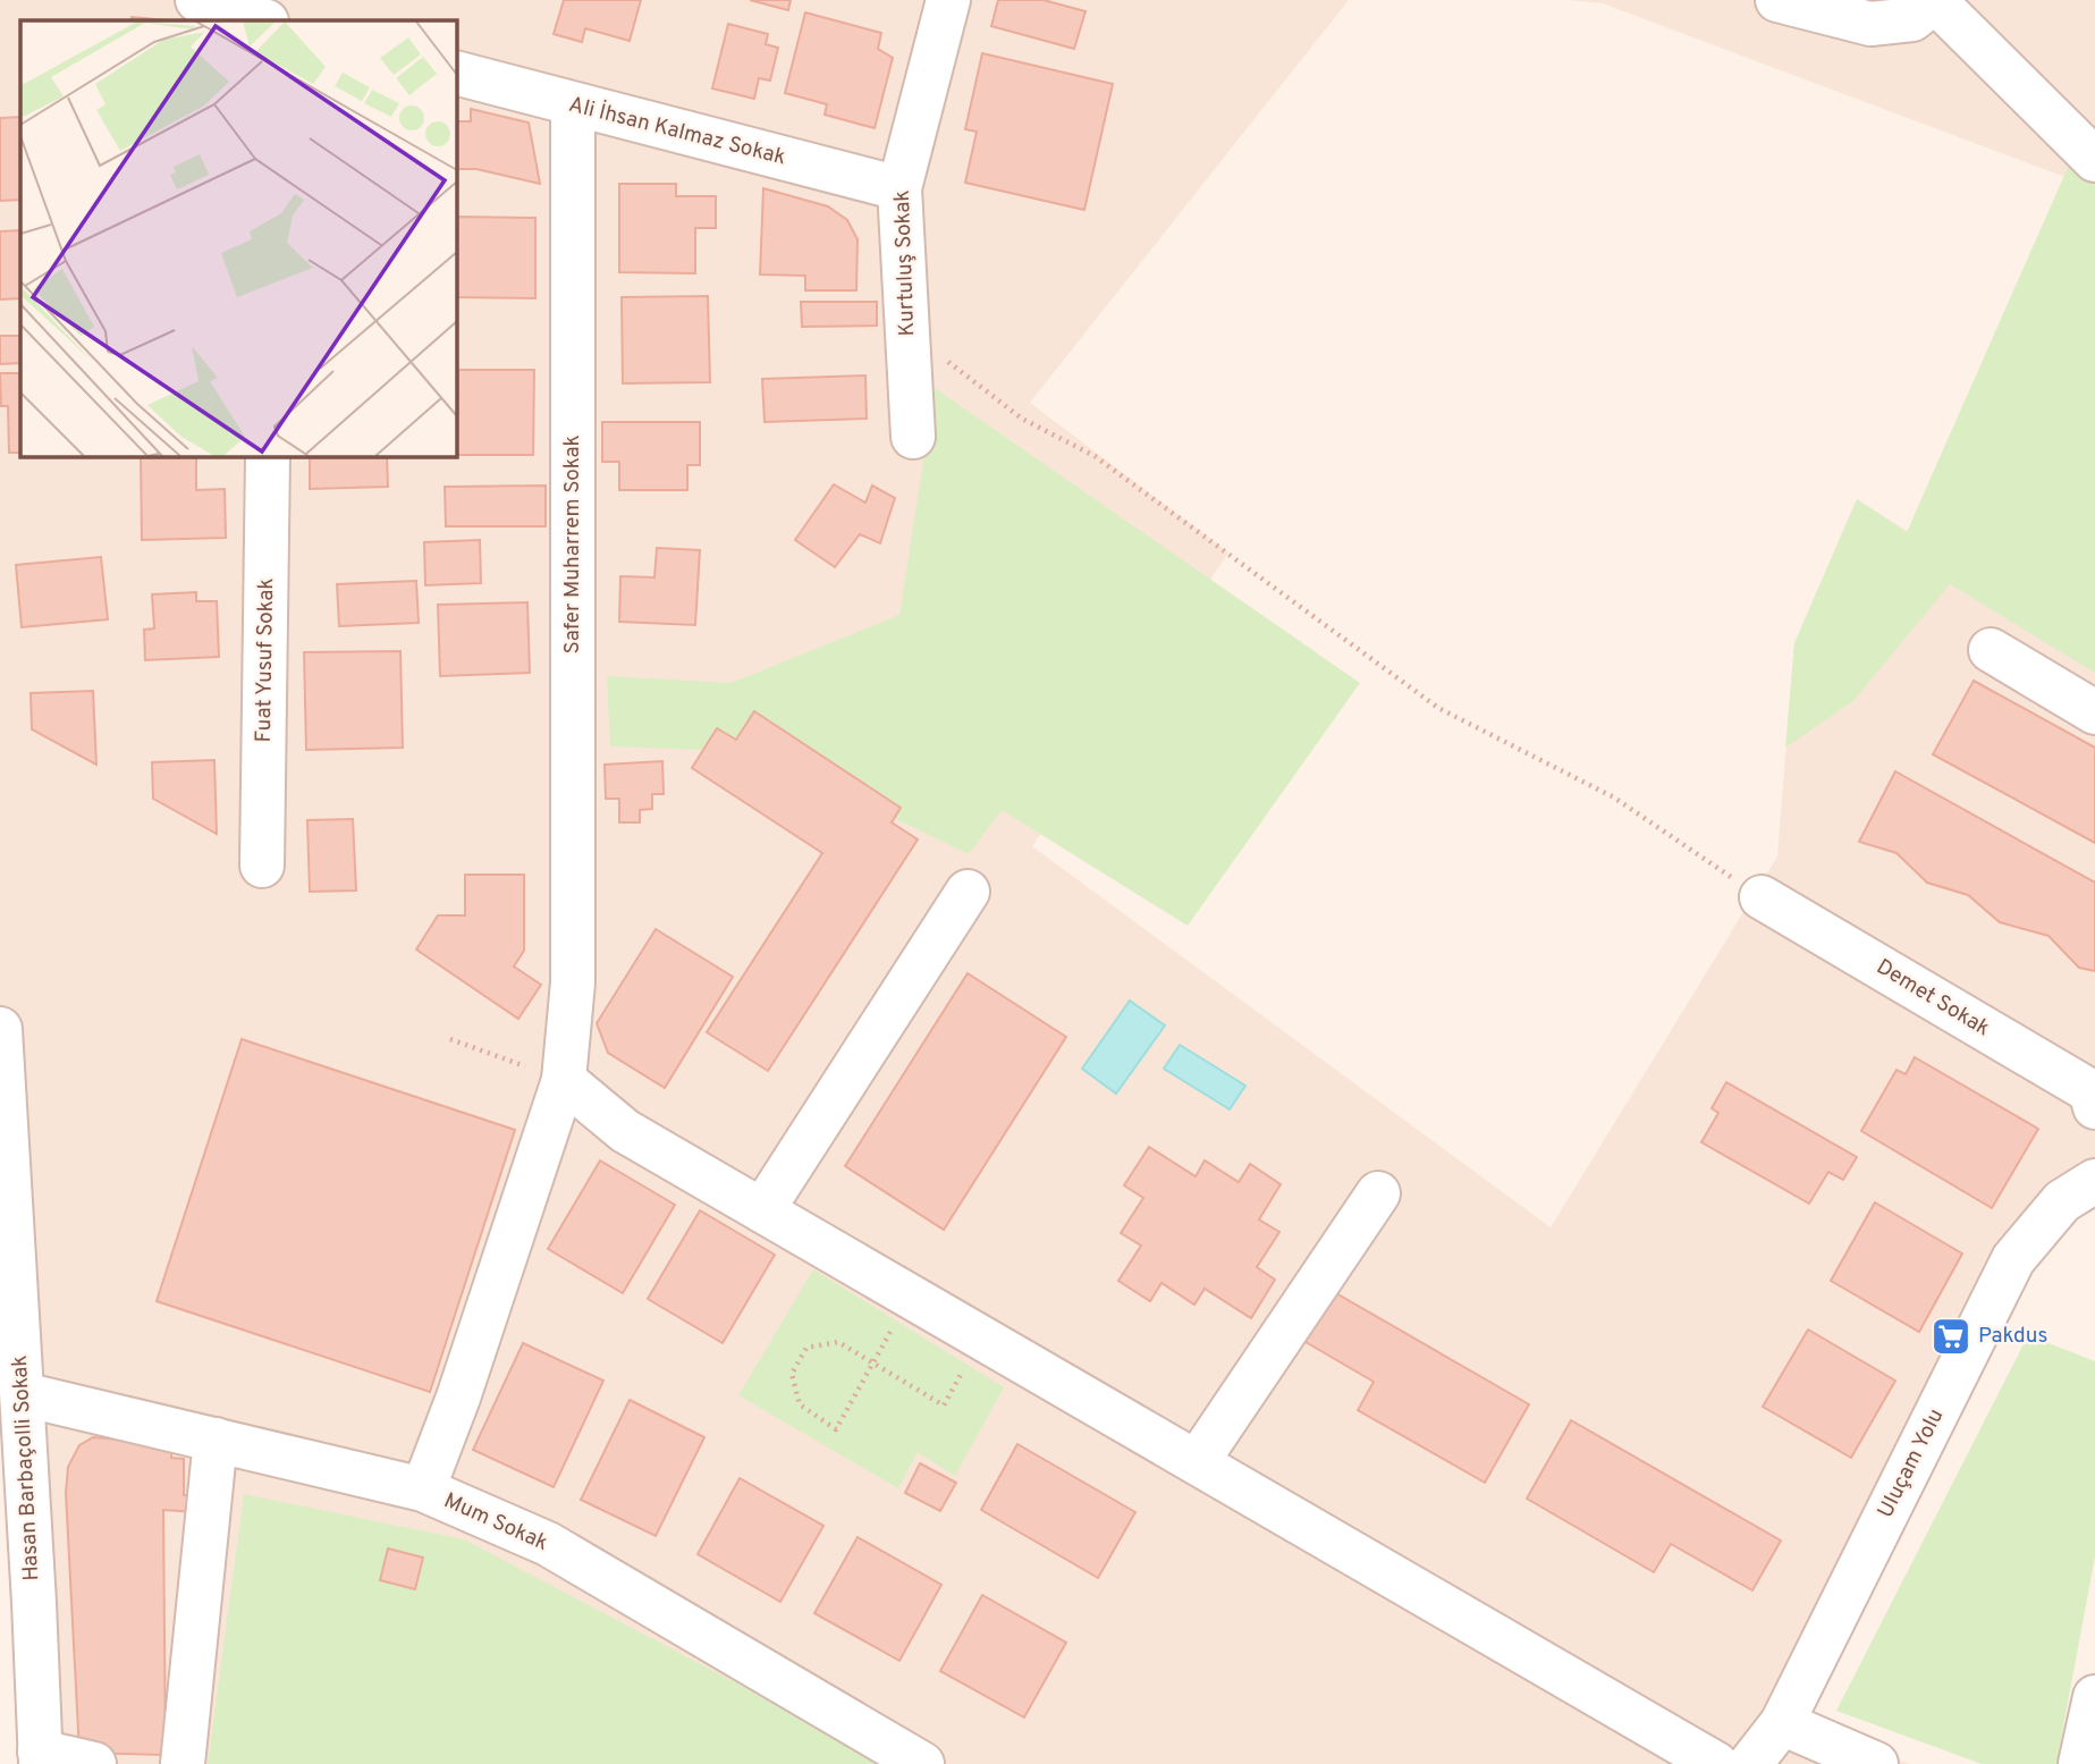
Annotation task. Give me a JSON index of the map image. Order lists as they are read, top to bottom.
{
  "streets": {
    "street": [
      "Ali İhsan Kalmaz Sokak",
      "Kurtuluş Sokak",
      "Safer Muharrem Sokak",
      "Fuat Yusuf Sokak",
      "Demet Sokak",
      "Uluçam Yolu",
      "Hasan Barbaçolli Sokak",
      "Mum Sokak"
    ]
  },
  "crossings": [
    ["Ali İhsan Kalmaz Sokak", "Kurtuluş Sokak"],
    ["Ali İhsan Kalmaz Sokak", "Safer Muharrem Sokak"],
    ["Safer Muharrem Sokak", "Mum Sokak"],
    ["Hasan Barbaçolli Sokak", "Mum Sokak"]
  ],
  "places": {
    "supermarket": ["Pakdus"]
  }
}
